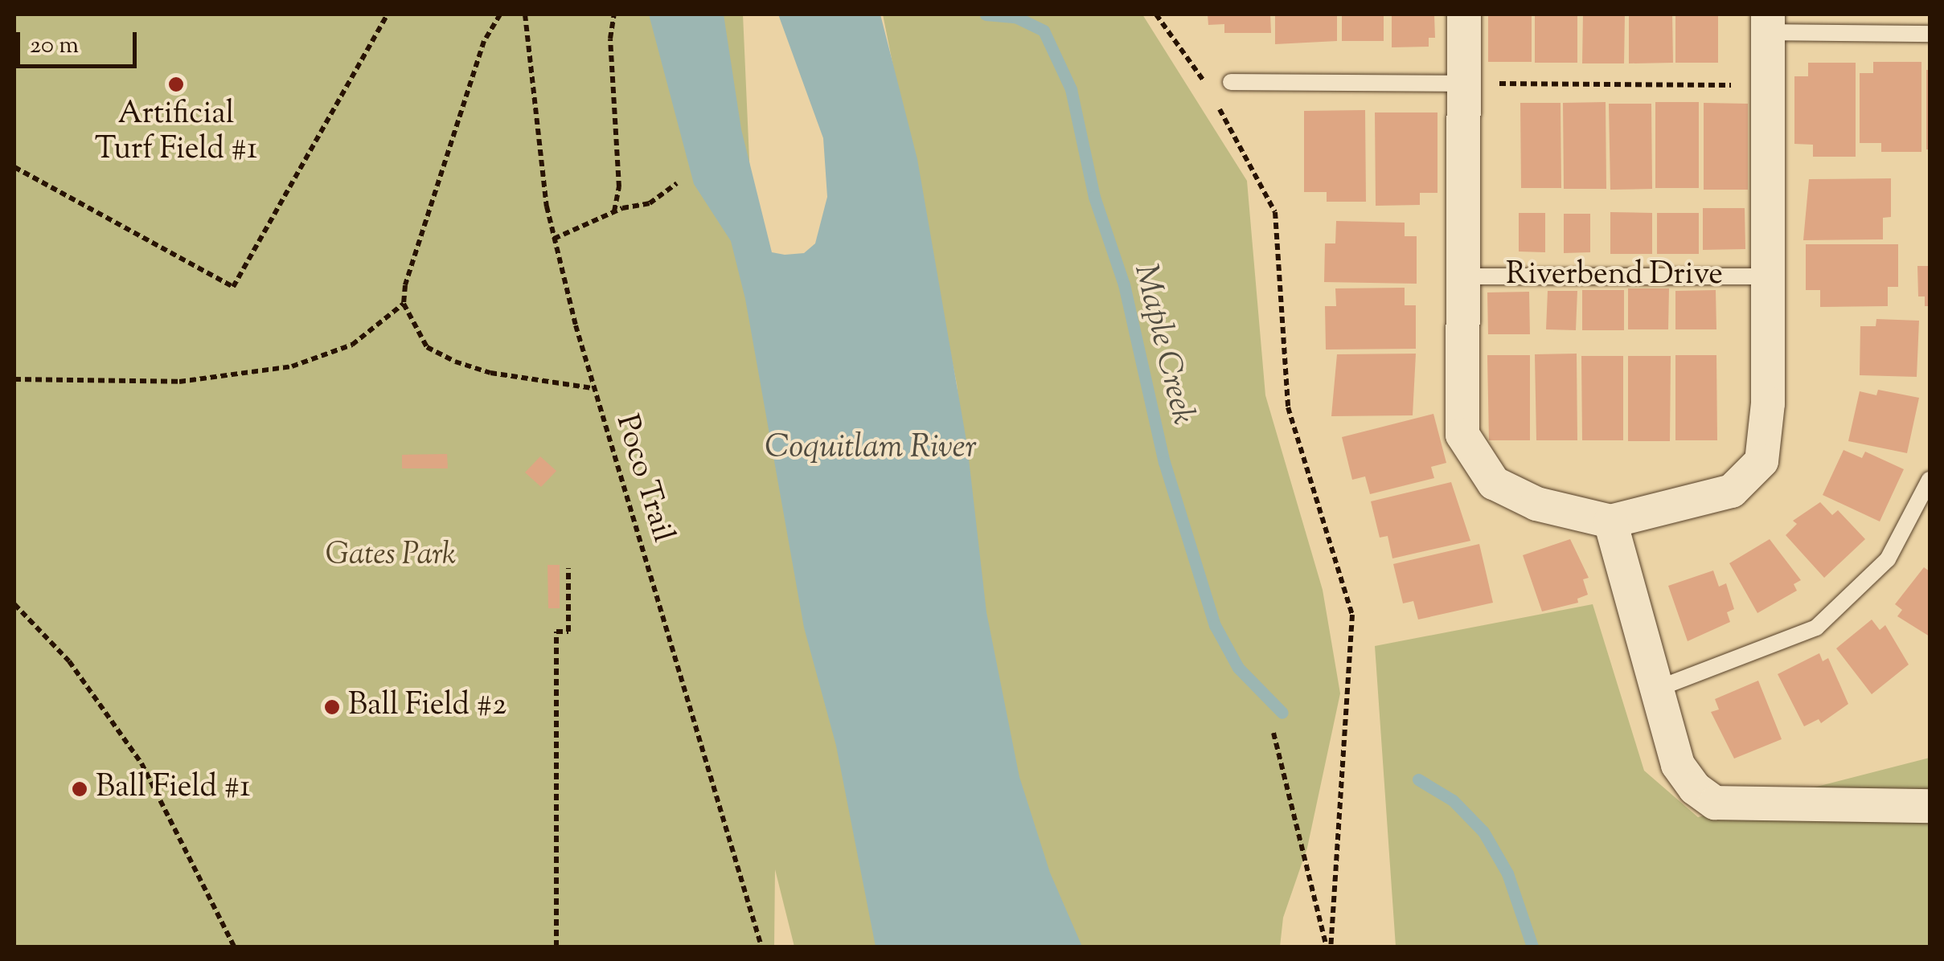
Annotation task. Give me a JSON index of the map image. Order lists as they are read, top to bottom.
{
  "streets": {
    "street": ["Riverbend Drive"],
    "path": ["Poco Trail"]
  },
  "water": ["Maple Creek", "Coquitlam River"],
  "parks": ["Gates Park"],
  "places": ["Artificial Turf Field #1", "Ball Field #2", "Ball Field #1"],
  "scale_bar": "20 m"
}
